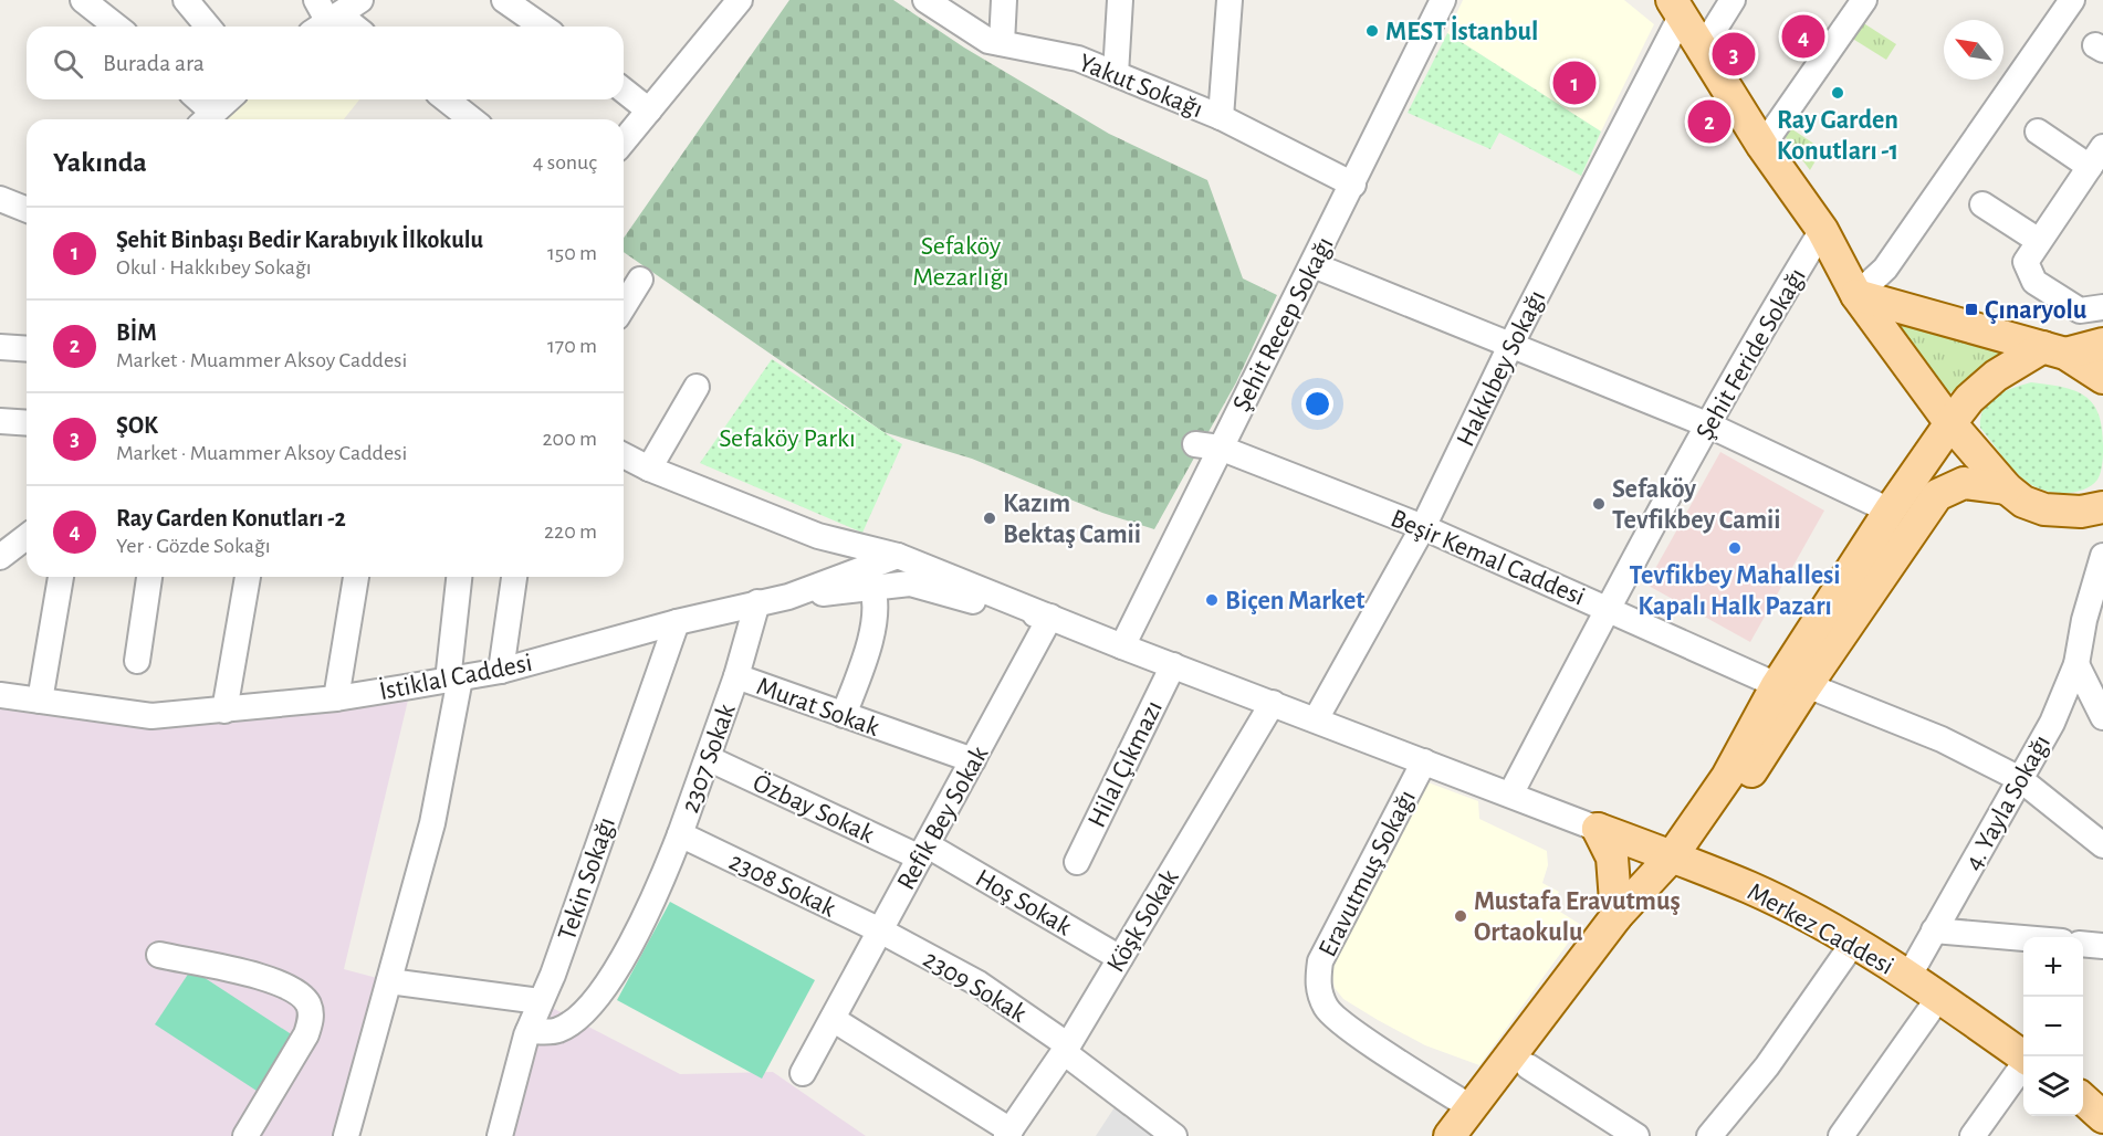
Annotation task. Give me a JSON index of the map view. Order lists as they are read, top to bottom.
{
  "streets": {
    "main road": ["Merkez Caddesi"],
    "street": [
      "Yakut Sokağı",
      "Şehit Recep Sokağı",
      "Şehit Feride Sokağı",
      "Hakkıbey Sokağı",
      "Beşir Kemal Caddesi",
      "İstiklal Caddesi",
      "Murat Sokak",
      "2307 Sokak",
      "Hilal Çıkmazı",
      "4. Yayla Sokağı",
      "Özbay Sokak",
      "Refik Bey Sokak",
      "Eravutmuş Sokağı",
      "Tekin Sokağı",
      "2308 Sokak",
      "Hoş Sokak",
      "Köşk Sokak",
      "2309 Sokak"
    ]
  },
  "crossings": [
    ["Yakut Sokağı", "Şehit Recep Sokağı"],
    ["Şehit Recep Sokağı", "Beşir Kemal Caddesi"],
    ["Şehit Feride Sokağı", "Beşir Kemal Caddesi"],
    ["Hakkıbey Sokağı", "Beşir Kemal Caddesi"],
    ["Beşir Kemal Caddesi", "4. Yayla Sokağı"],
    ["İstiklal Caddesi", "Murat Sokak"],
    ["İstiklal Caddesi", "Tekin Sokağı"],
    ["Murat Sokak", "2307 Sokak"],
    ["Murat Sokak", "Refik Bey Sokak"],
    ["2307 Sokak", "Özbay Sokak"],
    ["2307 Sokak", "Tekin Sokağı"],
    ["2307 Sokak", "2308 Sokak"],
    ["4. Yayla Sokağı", "Merkez Caddesi"],
    ["Özbay Sokak", "Refik Bey Sokak"],
    ["Özbay Sokak", "Hoş Sokak"],
    ["Refik Bey Sokak", "2308 Sokak"],
    ["Refik Bey Sokak", "Hoş Sokak"],
    ["Refik Bey Sokak", "2309 Sokak"],
    ["2308 Sokak", "2309 Sokak"],
    ["Hoş Sokak", "Köşk Sokak"],
    ["Köşk Sokak", "2309 Sokak"]
  ],
  "parks": ["Sefaköy Mezarlığı", "Sefaköy Parkı"],
  "places": {
    "other": [
      "MEST İstanbul",
      "Ray Garden Konutları -1",
      "Sefaköy Tevfikbey Camii",
      "Kazım Bektaş Camii",
      "Tevfikbey Mahallesi Kapalı Halk Pazarı",
      "Biçen Market",
      "Mustafa Eravutmuş Ortaokulu"
    ],
    "transit": ["Çınaryolu"]
  },
  "north": "top left",
  "page": {
    "pins": [
      "4",
      "3",
      "1",
      "2"
    ],
    "search": "Burada ara",
    "heading": ["Yakında", "4 sonuç"],
    "list": [
      {
        "mark": "1",
        "name": "Şehit Binbaşı Bedir Karabıyık İlkokulu",
        "note": "Okul · Hakkıbey Sokağı",
        "value": "150 m"
      },
      {
        "mark": "2",
        "name": "BİM",
        "note": "Market · Muammer Aksoy Caddesi",
        "value": "170 m"
      },
      {
        "mark": "3",
        "name": "ŞOK",
        "note": "Market · Muammer Aksoy Caddesi",
        "value": "200 m"
      },
      {
        "mark": "4",
        "name": "Ray Garden Konutları -2",
        "note": "Yer · Gözde Sokağı",
        "value": "220 m"
      }
    ],
    "map_buttons": ["+", "−"]
  }
}
